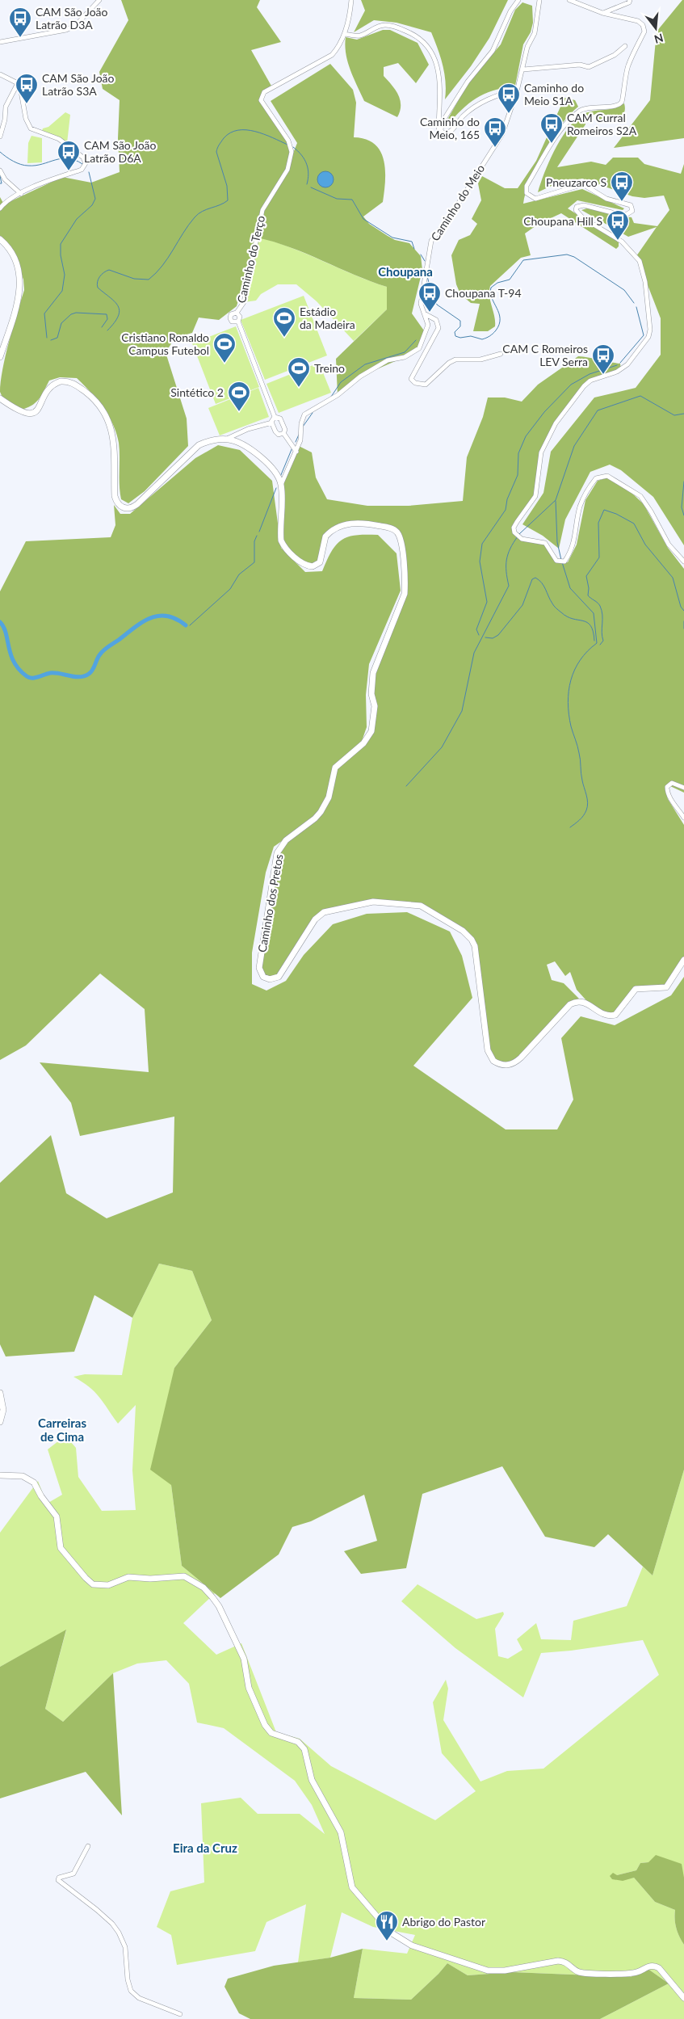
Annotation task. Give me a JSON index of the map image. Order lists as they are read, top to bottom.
{
  "streets": {
    "main road": ["Caminho dos Pretos"],
    "street": ["Caminho do Meio", "Caminho do Terço"]
  },
  "crossings": [
    ["Caminho do Meio", "Caminho dos Pretos"]
  ],
  "districts": ["Choupana", "Carreiras de Cima", "Eira da Cruz"],
  "places": {
    "bus stop": [
      "CAM São João Latrão D3A",
      "CAM São João Latrão S3A",
      "Caminho do Meio S1A",
      "CAM Curral Romeiros S2A",
      "Caminho do Meio, 165",
      "CAM São João Latrão D6A",
      "Pneuzarco S",
      "Choupana Hill S",
      "Choupana T-94",
      "CAM C Romeiros LEV Serra"
    ],
    "sports": [
      "Estádio da Madeira",
      "Cristiano Ronaldo Campus Futebol",
      "Treino",
      "Sintético 2"
    ],
    "restaurant": ["Abrigo do Pastor"]
  },
  "north": "bottom"
}
